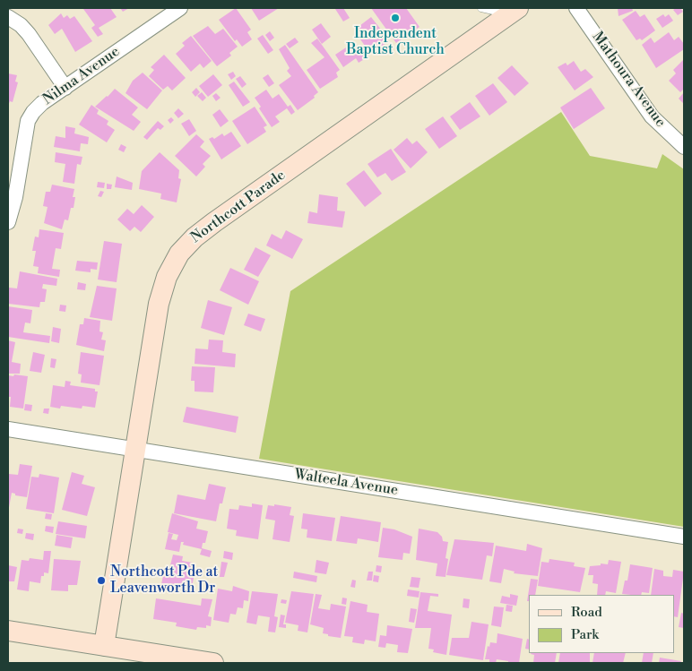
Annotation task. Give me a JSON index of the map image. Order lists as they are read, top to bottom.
{
  "streets": {
    "street": [
      "Nilma Avenue",
      "Mathoura Avenue",
      "Northcott Parade",
      "Walteela Avenue"
    ]
  },
  "crossings": [
    ["Northcott Parade", "Walteela Avenue"]
  ],
  "places": ["Independent Baptist Church", "Northcott Pde at Leavenworth Dr"],
  "legend": ["Road", "Park"]
}
